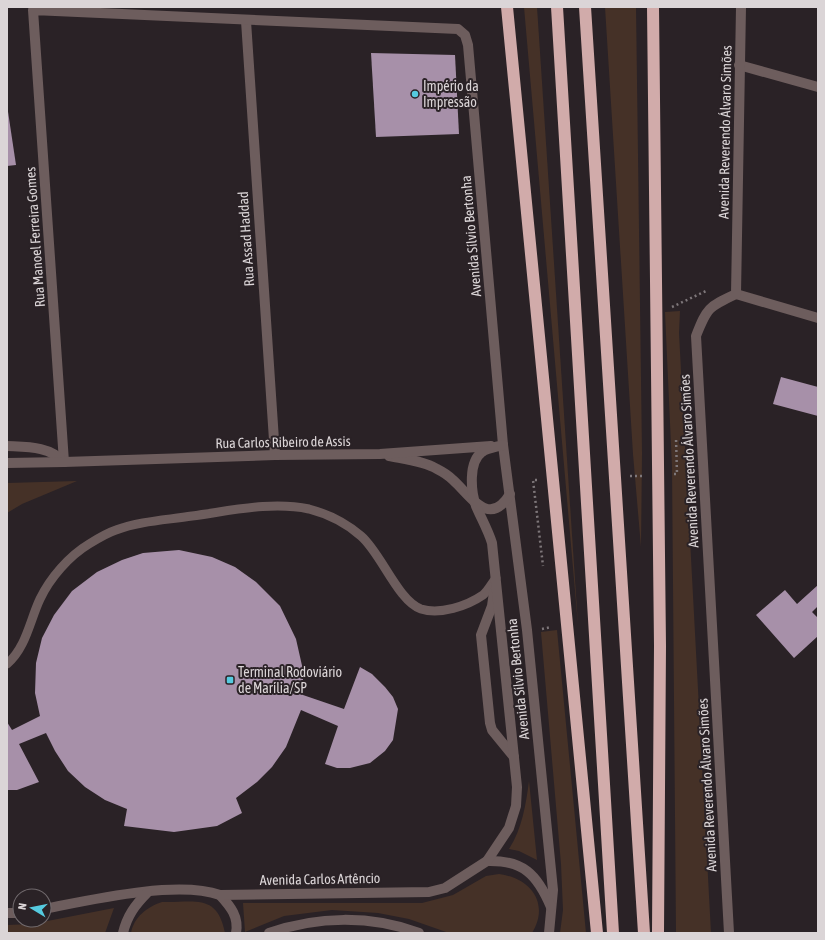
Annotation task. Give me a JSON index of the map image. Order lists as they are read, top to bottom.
{
  "streets": {
    "street": [
      "Avenida Reverendo Álvaro Simões",
      "Avenida Sílvio Bertonha",
      "Rua Manoel Ferreira Gomes",
      "Rua Assad Haddad",
      "Rua Carlos Ribeiro de Assis",
      "Avenida Carlos Artêncio"
    ]
  },
  "crossings": [
    ["Avenida Sílvio Bertonha", "Rua Manoel Ferreira Gomes"],
    ["Avenida Sílvio Bertonha", "Rua Assad Haddad"],
    ["Avenida Sílvio Bertonha", "Rua Carlos Ribeiro de Assis"],
    ["Avenida Sílvio Bertonha", "Avenida Carlos Artêncio"],
    ["Rua Manoel Ferreira Gomes", "Rua Assad Haddad"],
    ["Rua Manoel Ferreira Gomes", "Rua Carlos Ribeiro de Assis"],
    ["Rua Assad Haddad", "Rua Carlos Ribeiro de Assis"]
  ],
  "places": {
    "other": ["Império da Impressão"],
    "transit": ["Terminal Rodoviário de Marília/SP"]
  },
  "north": "left"
}
